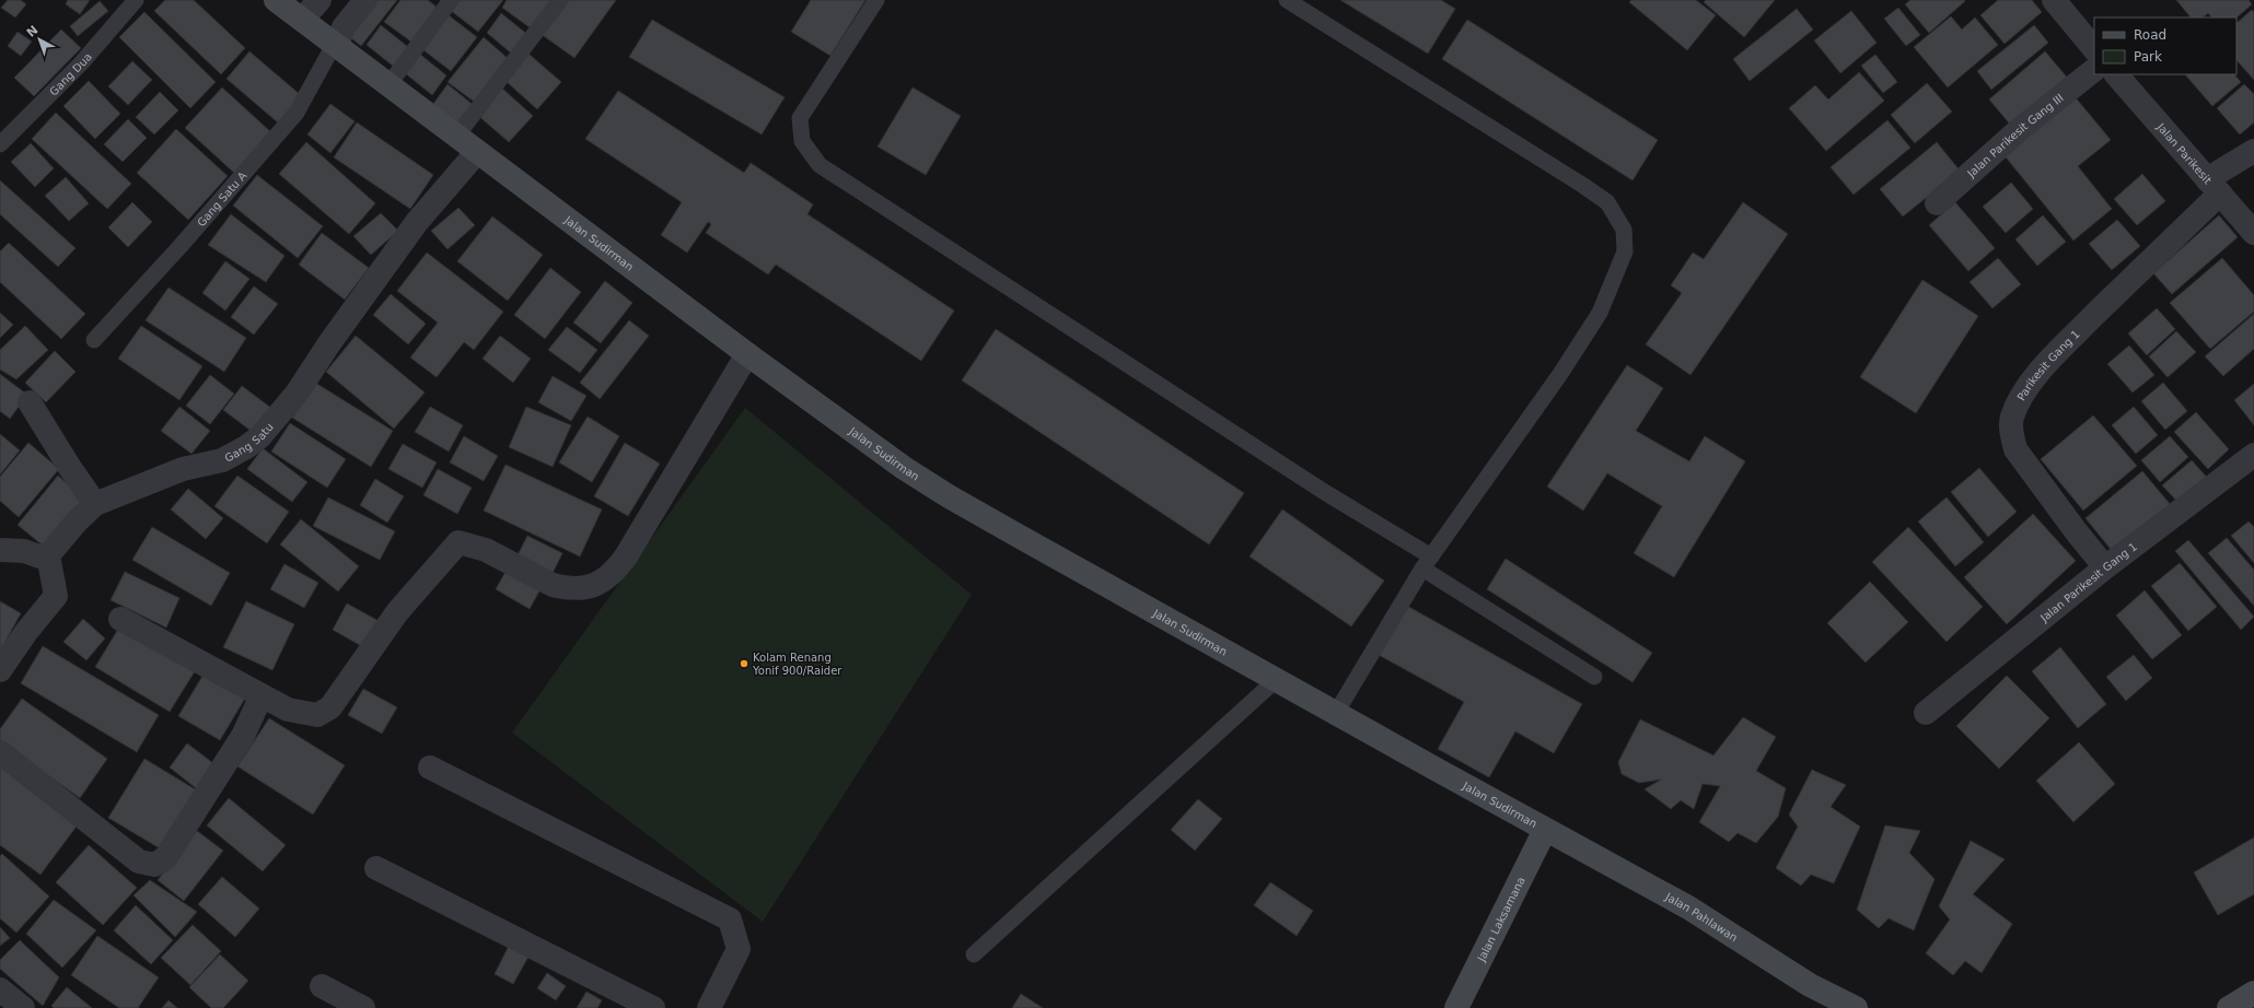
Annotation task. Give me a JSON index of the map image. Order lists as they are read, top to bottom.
{
  "streets": {
    "main road": ["Jalan Sudirman", "Jalan Pahlawan", "Jalan Laksamana"],
    "street": [
      "Jalan Parikesit Gang III",
      "Jalan Parikesit",
      "Parikesit Gang 1",
      "Gang Satu",
      "Jalan Parikesit Gang 1"
    ],
    "lane": ["Gang Dua", "Gang Satu A"]
  },
  "crossings": [
    ["Jalan Parikesit", "Parikesit Gang 1"],
    ["Gang Satu A", "Jalan Sudirman"],
    ["Jalan Sudirman", "Gang Satu"],
    ["Jalan Sudirman", "Jalan Pahlawan"],
    ["Jalan Sudirman", "Jalan Laksamana"],
    ["Parikesit Gang 1", "Jalan Parikesit Gang 1"],
    ["Jalan Pahlawan", "Jalan Laksamana"]
  ],
  "places": ["Kolam Renang Yonif 900/Raider"],
  "legend": ["Road", "Park"],
  "north": "top left"
}
